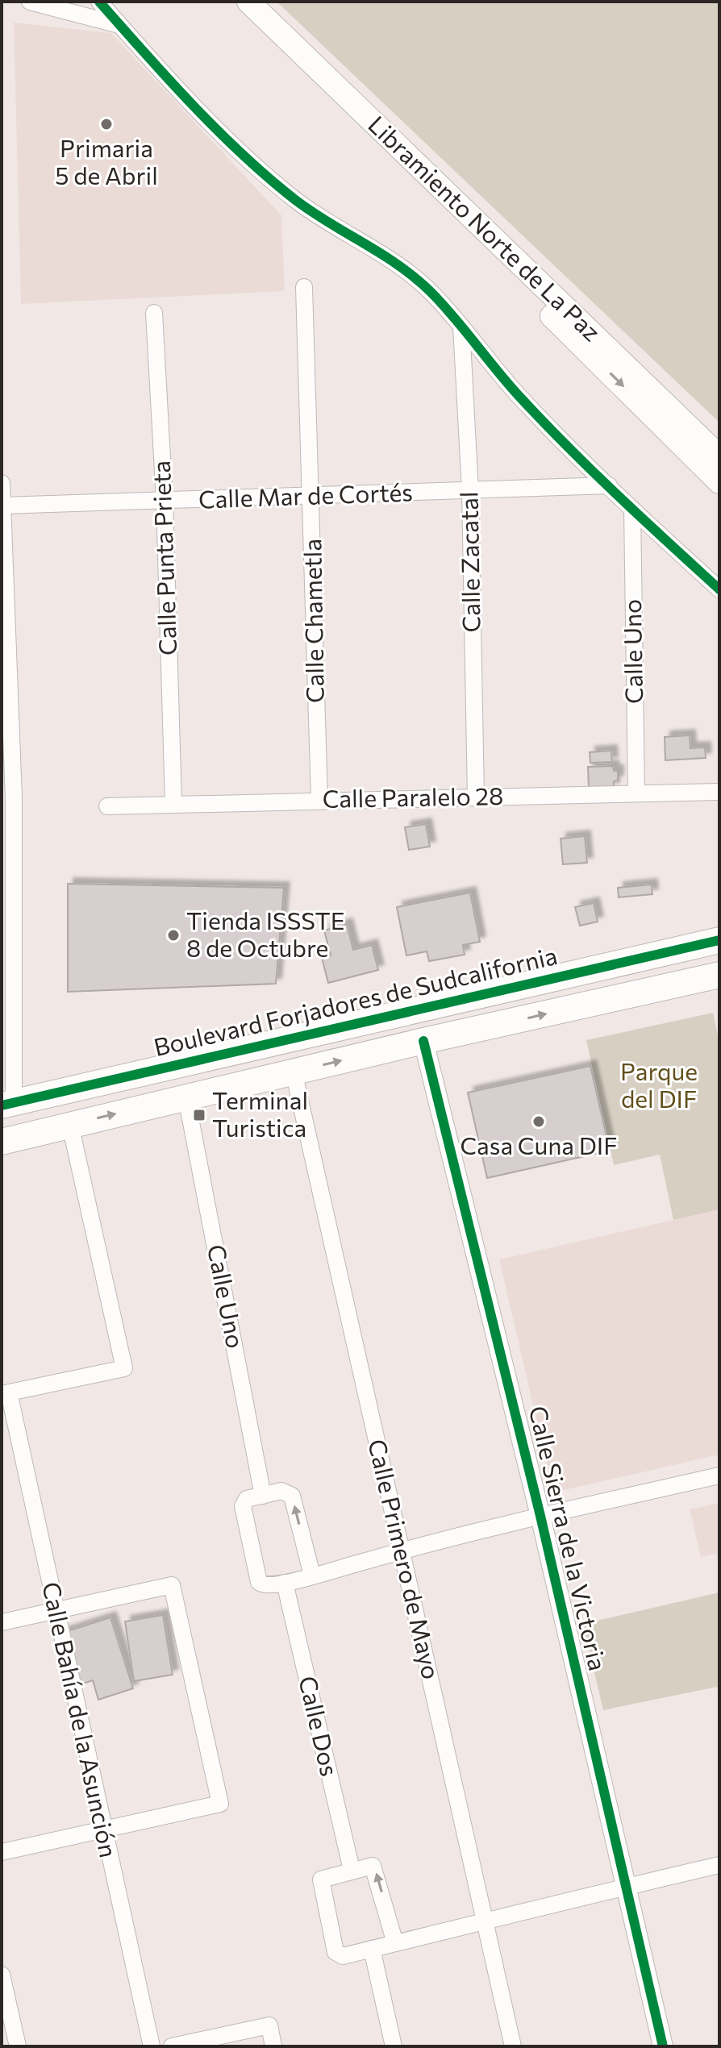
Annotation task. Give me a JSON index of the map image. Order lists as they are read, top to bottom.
{
  "streets": {
    "main road": ["Libramiento Norte de La Paz", "Boulevard Forjadores de Sudcalifornia"],
    "street": [
      "Calle Mar de Cortés",
      "Calle Punta Prieta",
      "Calle Zacatal",
      "Calle Chametla",
      "Calle Uno",
      "Calle Paralelo 28",
      "Calle Sierra de la Victoria",
      "Calle Primero de Mayo",
      "Calle Bahía de la Asunción",
      "Calle Dos"
    ]
  },
  "crossings": [
    ["Calle Mar de Cortés", "Calle Punta Prieta"],
    ["Calle Mar de Cortés", "Calle Zacatal"],
    ["Calle Mar de Cortés", "Calle Chametla"],
    ["Calle Punta Prieta", "Calle Paralelo 28"],
    ["Calle Zacatal", "Calle Paralelo 28"],
    ["Calle Chametla", "Calle Paralelo 28"],
    ["Calle Uno", "Calle Paralelo 28"]
  ],
  "parks": ["Parque del DIF"],
  "places": {
    "other": ["Primaria 5 de Abril", "Tienda ISSSTE 8 de Octubre", "Casa Cuna DIF"],
    "transit": ["Terminal Turistica"]
  }
}
